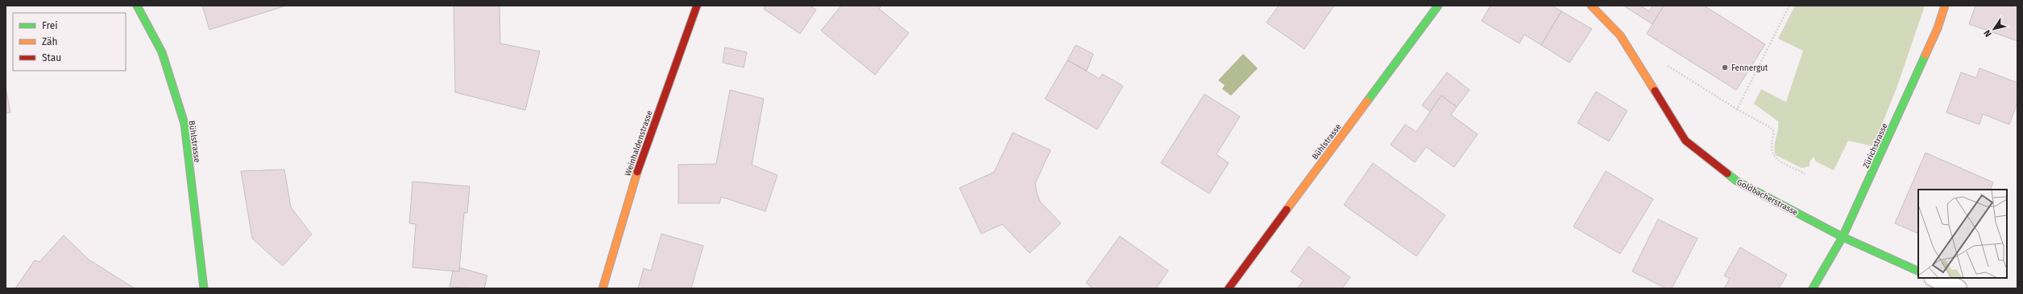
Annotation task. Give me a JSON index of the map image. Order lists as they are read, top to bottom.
{
  "streets": {
    "street": [
      "Bühlstrasse",
      "Weinhaldenstrasse",
      "Zürichstrasse",
      "Goldbacherstrasse"
    ]
  },
  "crossings": [
    ["Zürichstrasse", "Goldbacherstrasse"]
  ],
  "places": ["Fennergut"],
  "legend": ["Frei", "Zäh", "Stau"],
  "north": "bottom left"
}
